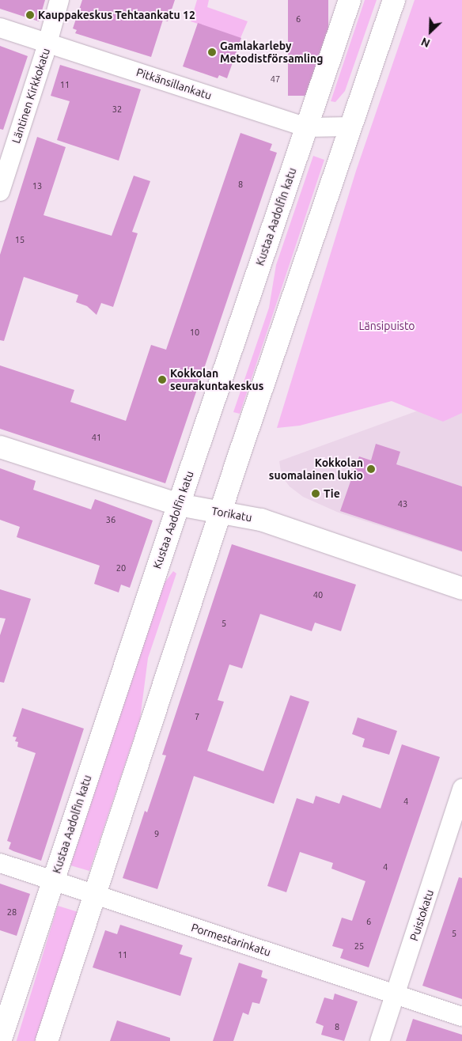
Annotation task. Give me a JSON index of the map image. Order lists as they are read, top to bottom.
{
  "streets": {
    "main road": ["Kustaa Aadolfin katu", "Torikatu"],
    "street": [
      "Pitkänsillankatu",
      "Läntinen Kirkkokatu",
      "Puistokatu",
      "Pormestarinkatu"
    ]
  },
  "crossings": [
    ["Pitkänsillankatu", "Läntinen Kirkkokatu"],
    ["Pitkänsillankatu", "Kustaa Aadolfin katu"],
    ["Kustaa Aadolfin katu", "Torikatu"],
    ["Kustaa Aadolfin katu", "Pormestarinkatu"],
    ["Puistokatu", "Pormestarinkatu"]
  ],
  "parks": ["Länsipuisto"],
  "places": [
    "Kauppakeskus Tehtaankatu 12",
    "Gamlakarleby Metodistförsamling",
    "Kokkolan seurakuntakeskus",
    "Kokkolan suomalainen lukio",
    "Tie"
  ],
  "house_numbers": [
    "6",
    "47",
    "11",
    "32",
    "8",
    "13",
    "15",
    "10",
    "41",
    "43",
    "36",
    "20",
    "40",
    "5",
    "7",
    "4",
    "9",
    "4",
    "28",
    "6",
    "5",
    "25",
    "11",
    "8"
  ],
  "north": "bottom left"
}
